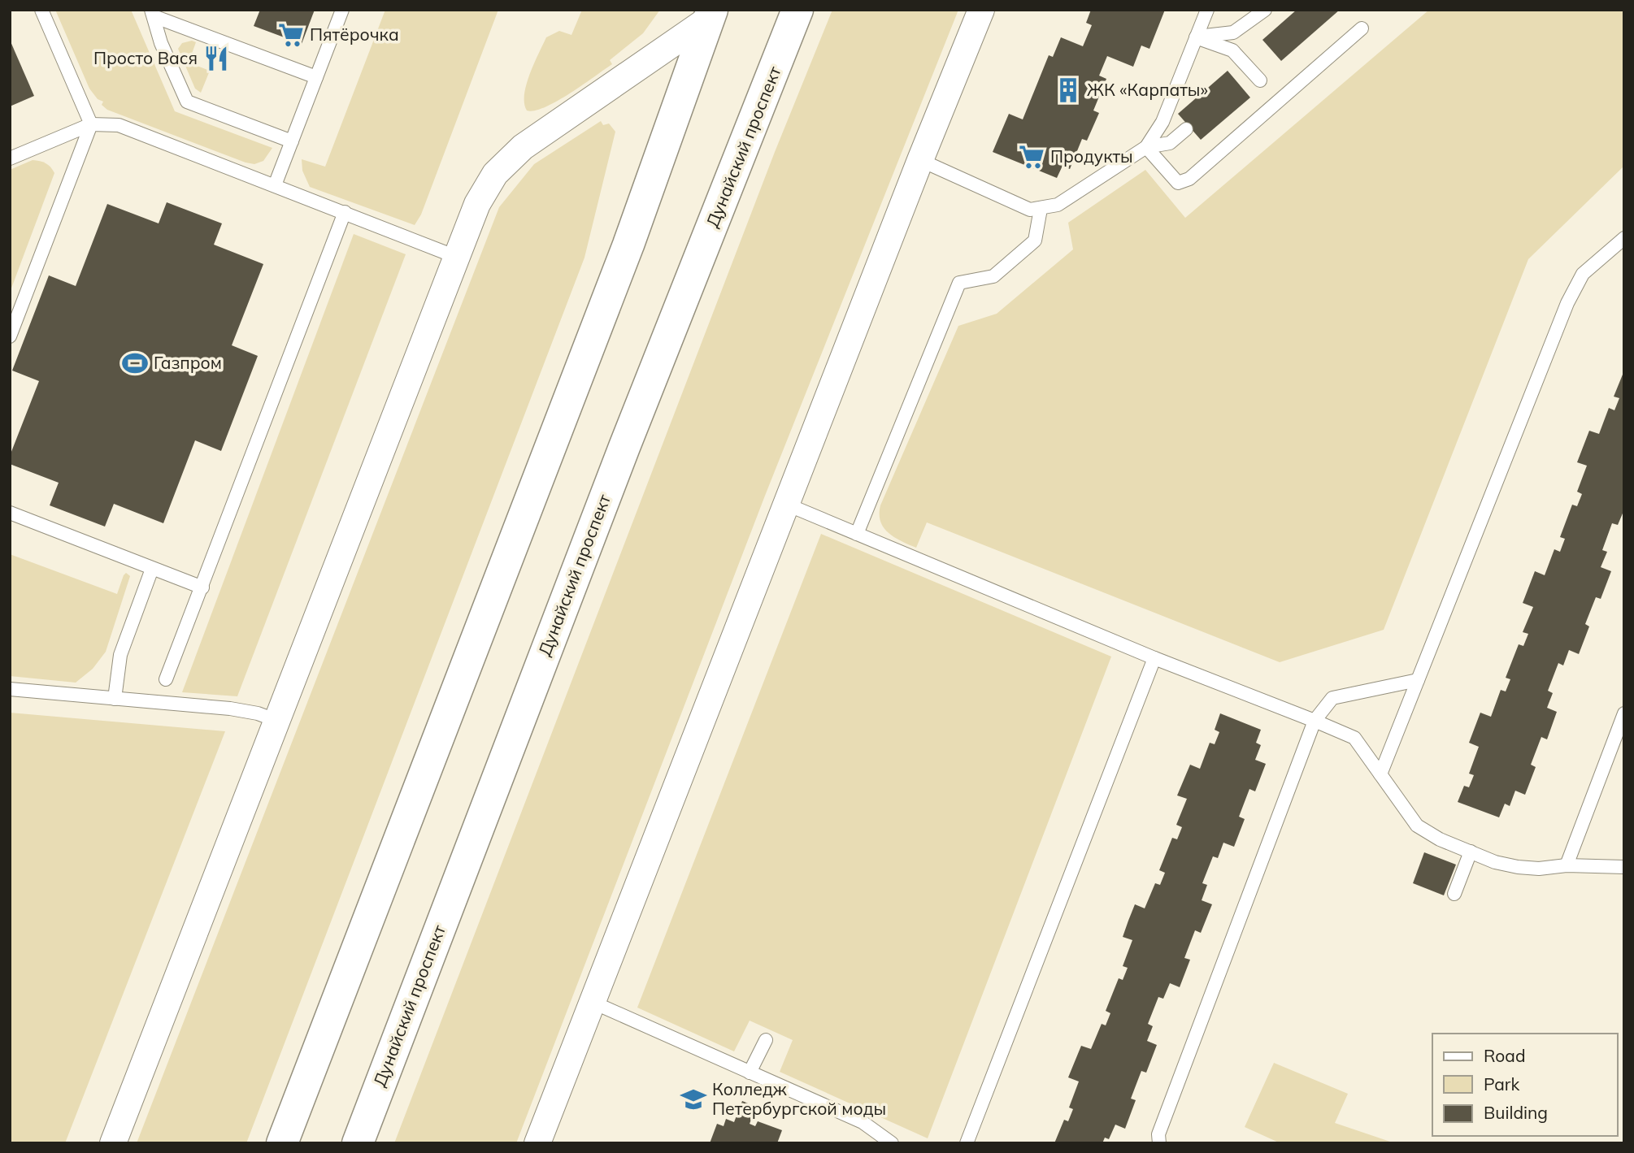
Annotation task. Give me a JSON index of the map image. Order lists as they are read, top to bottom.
{
  "streets": {
    "main road": ["Дунайский проспект"]
  },
  "places": {
    "supermarket": ["Пятёрочка", "Продукты"],
    "restaurant": ["Просто Вася"],
    "building": ["ЖК «Карпаты»"],
    "sports": ["Газпром"],
    "school or university": ["Колледж Петербургской моды"]
  },
  "legend": ["Road", "Park", "Building"]
}
